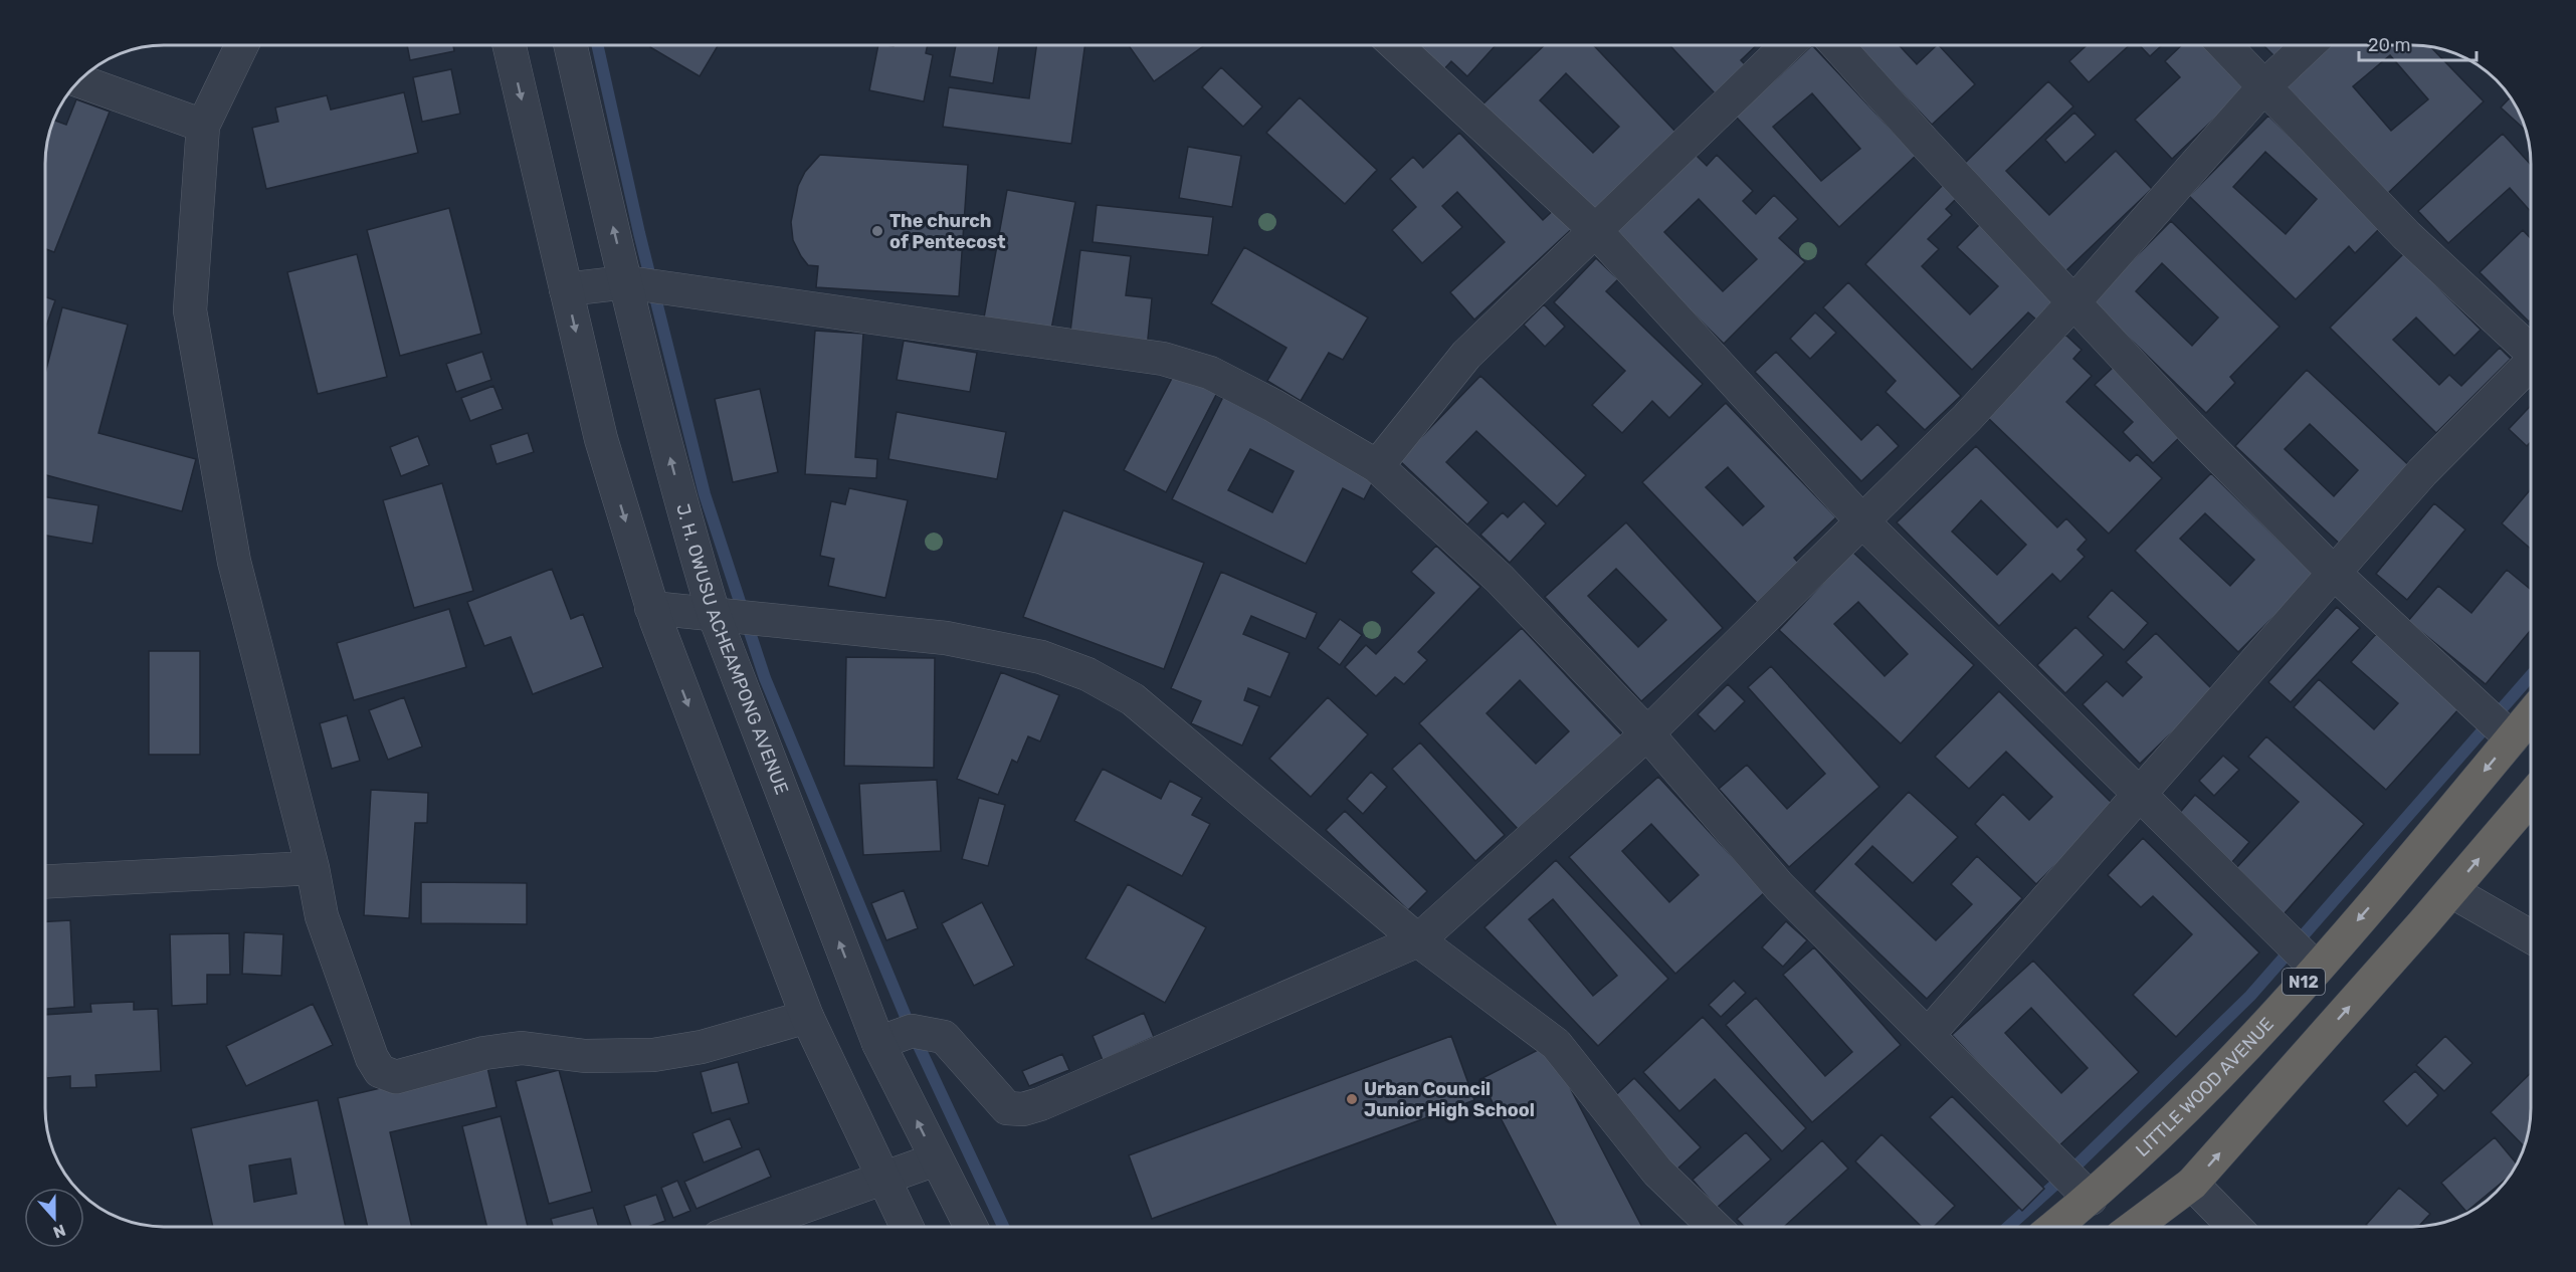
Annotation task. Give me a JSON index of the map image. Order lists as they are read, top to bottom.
{
  "streets": {
    "highway": ["N12", "LITTLE WOOD AVENUE"],
    "street": ["J. H. OWUSU ACHEAMPONG AVENUE"]
  },
  "places": ["The church of Pentecost", "Urban Council Junior High School"],
  "scale_bar": "20 m",
  "north": "bottom"
}
